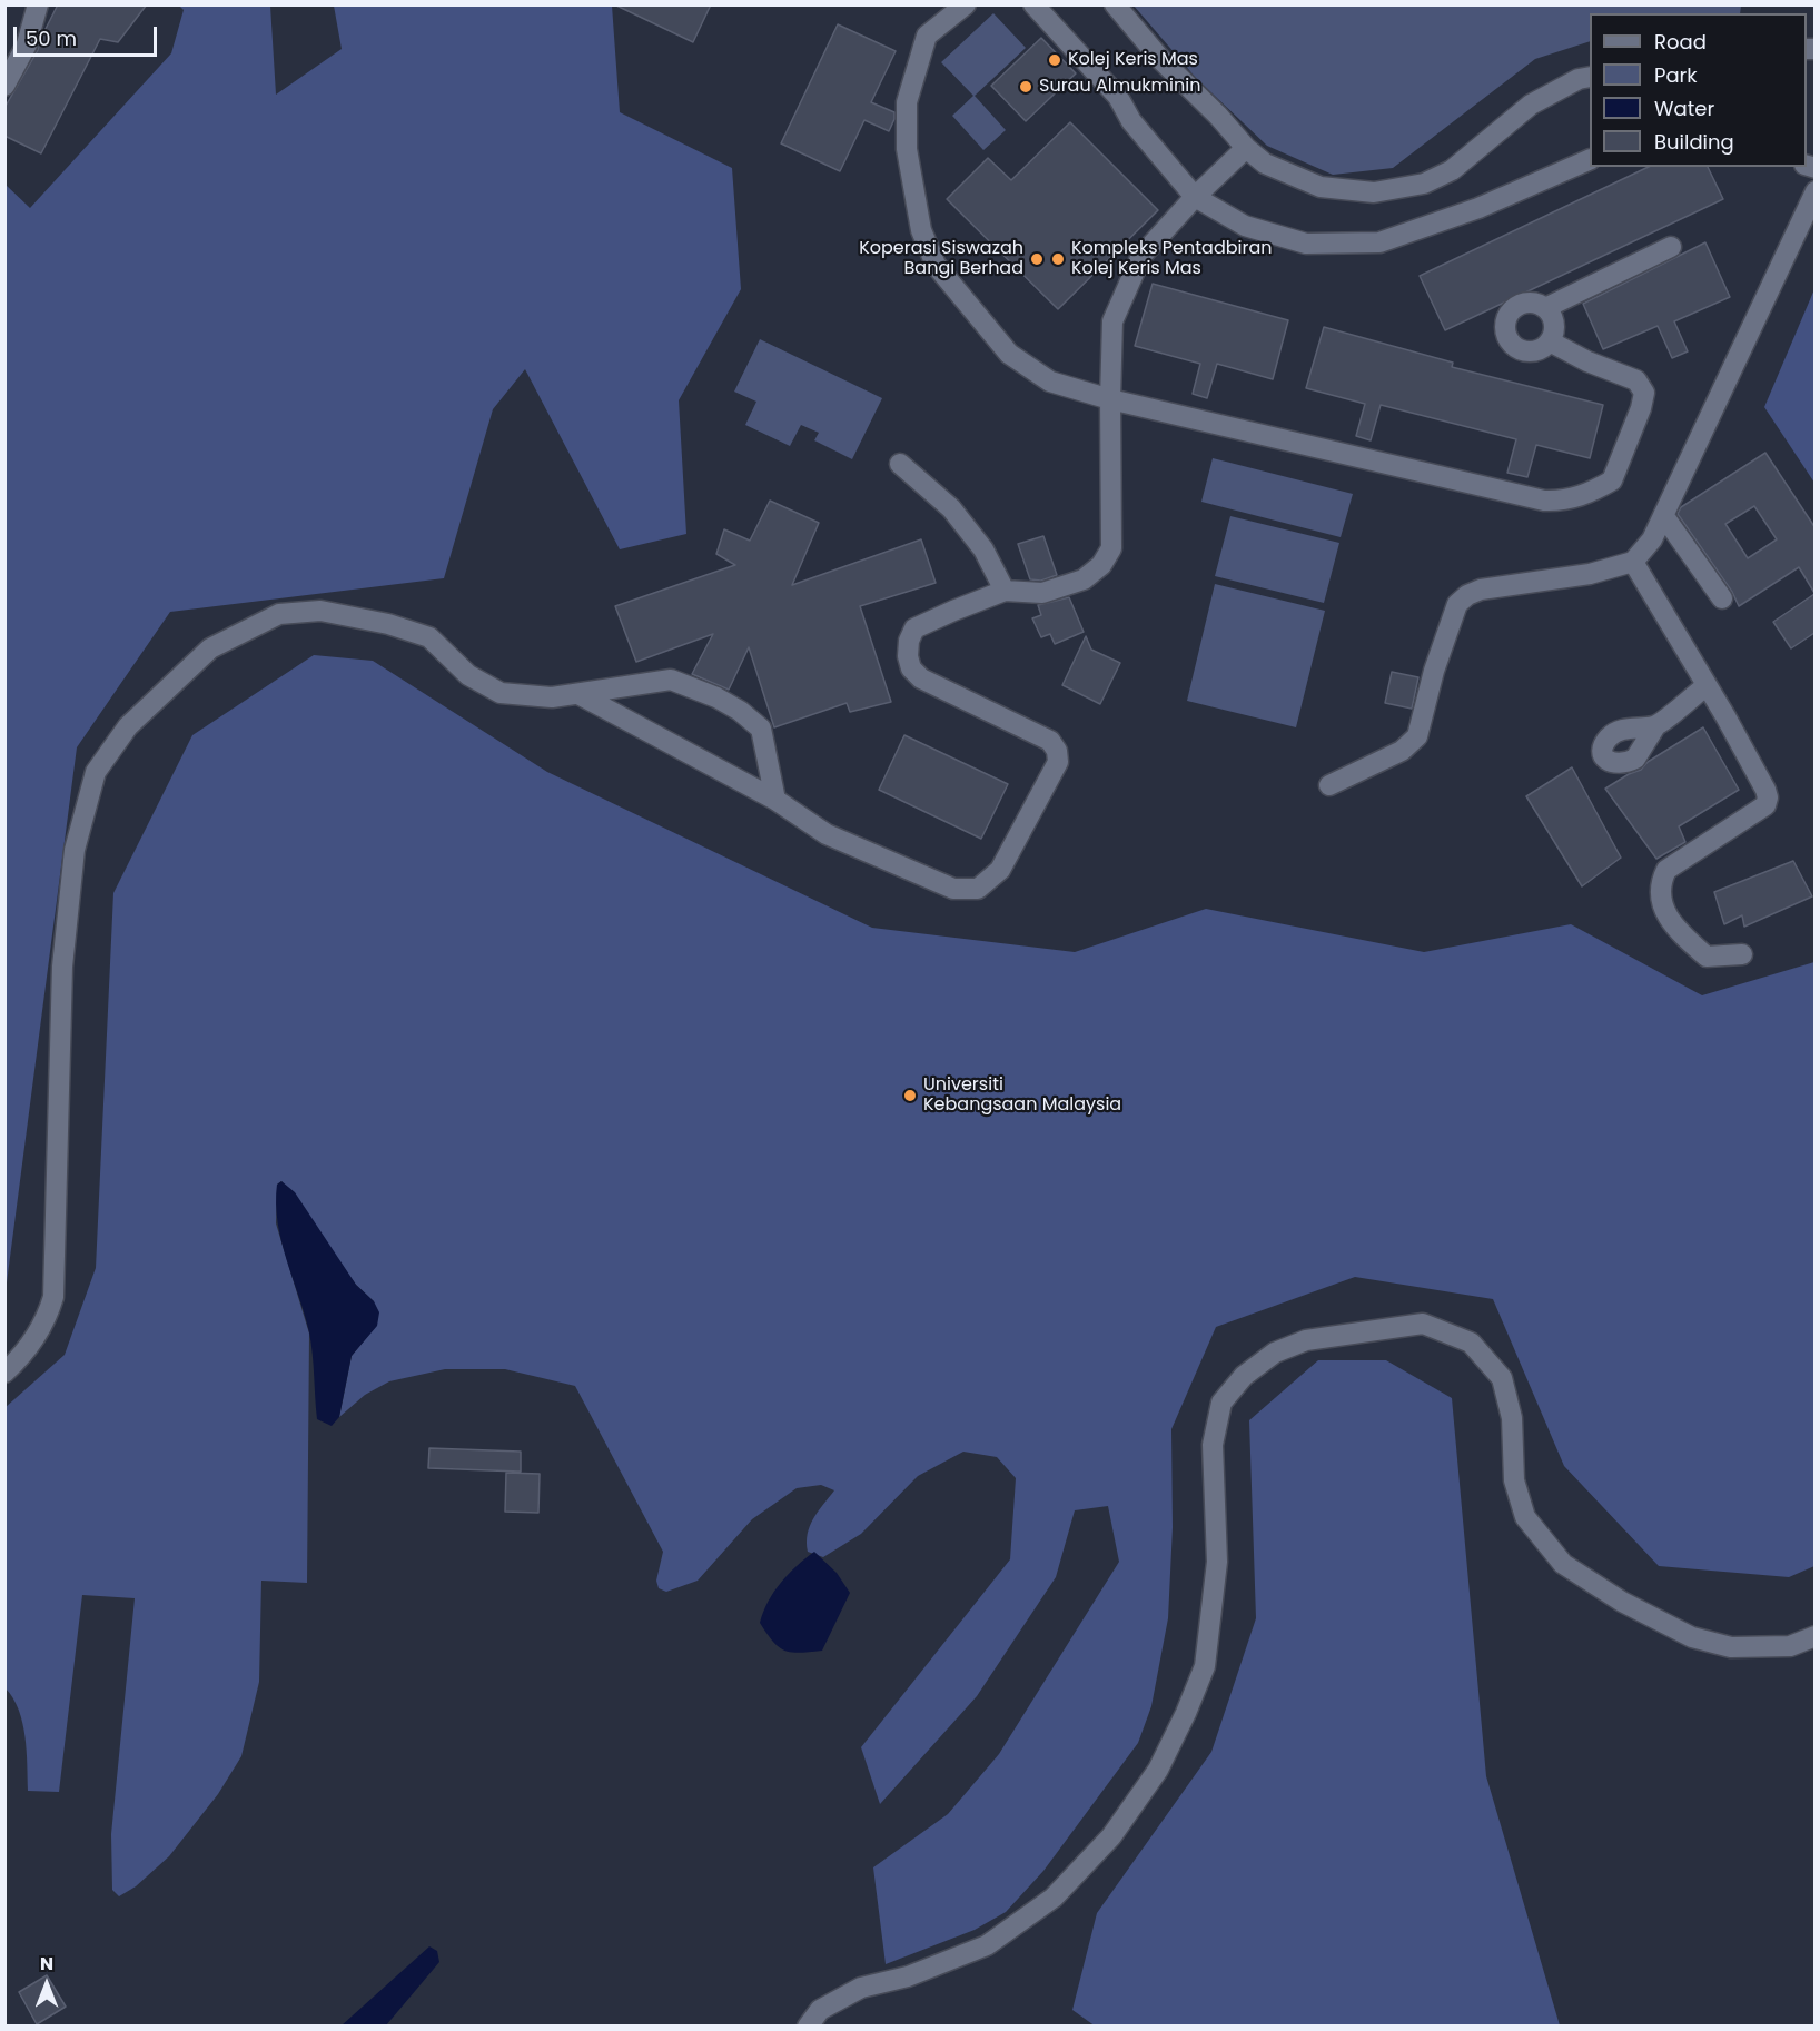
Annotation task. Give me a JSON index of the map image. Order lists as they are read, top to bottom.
{
  "places": [
    "Kolej Keris Mas",
    "Surau Almukminin",
    "Koperasi Siswazah Bangi Berhad",
    "Kompleks Pentadbiran Kolej Keris Mas",
    "Universiti Kebangsaan Malaysia"
  ],
  "legend": [
    "Road",
    "Park",
    "Water",
    "Building"
  ],
  "scale_bar": "50 m",
  "north": "top"
}
